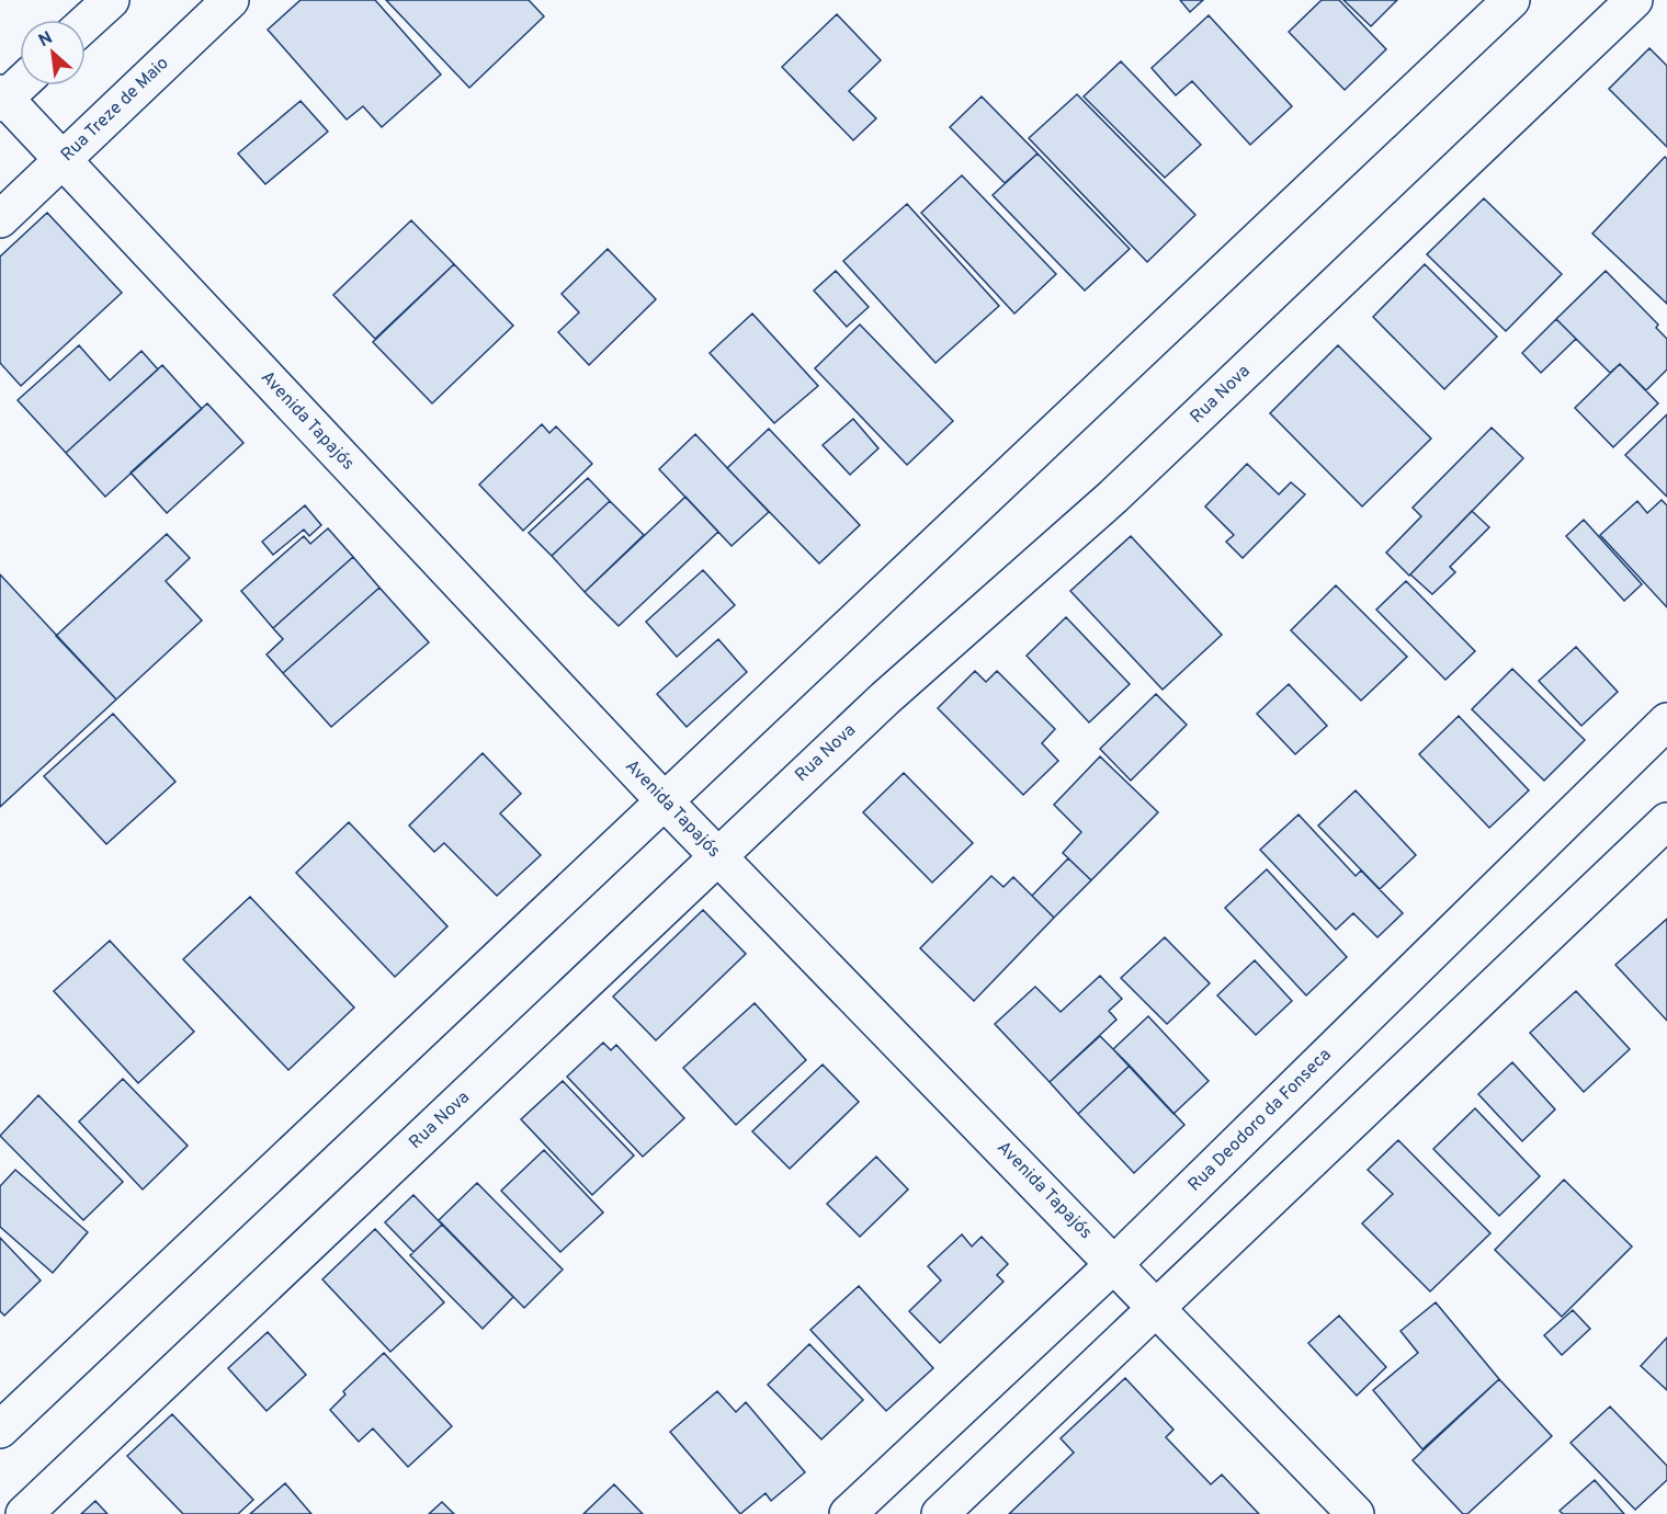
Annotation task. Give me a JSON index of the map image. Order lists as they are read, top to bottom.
{
  "streets": {
    "street": [
      "Rua Treze de Maio",
      "Rua Nova",
      "Avenida Tapajós",
      "Rua Deodoro da Fonseca"
    ]
  },
  "crossings": [
    ["Rua Treze de Maio", "Avenida Tapajós"],
    ["Rua Nova", "Avenida Tapajós"],
    ["Avenida Tapajós", "Rua Deodoro da Fonseca"]
  ],
  "north": "top left"
}
